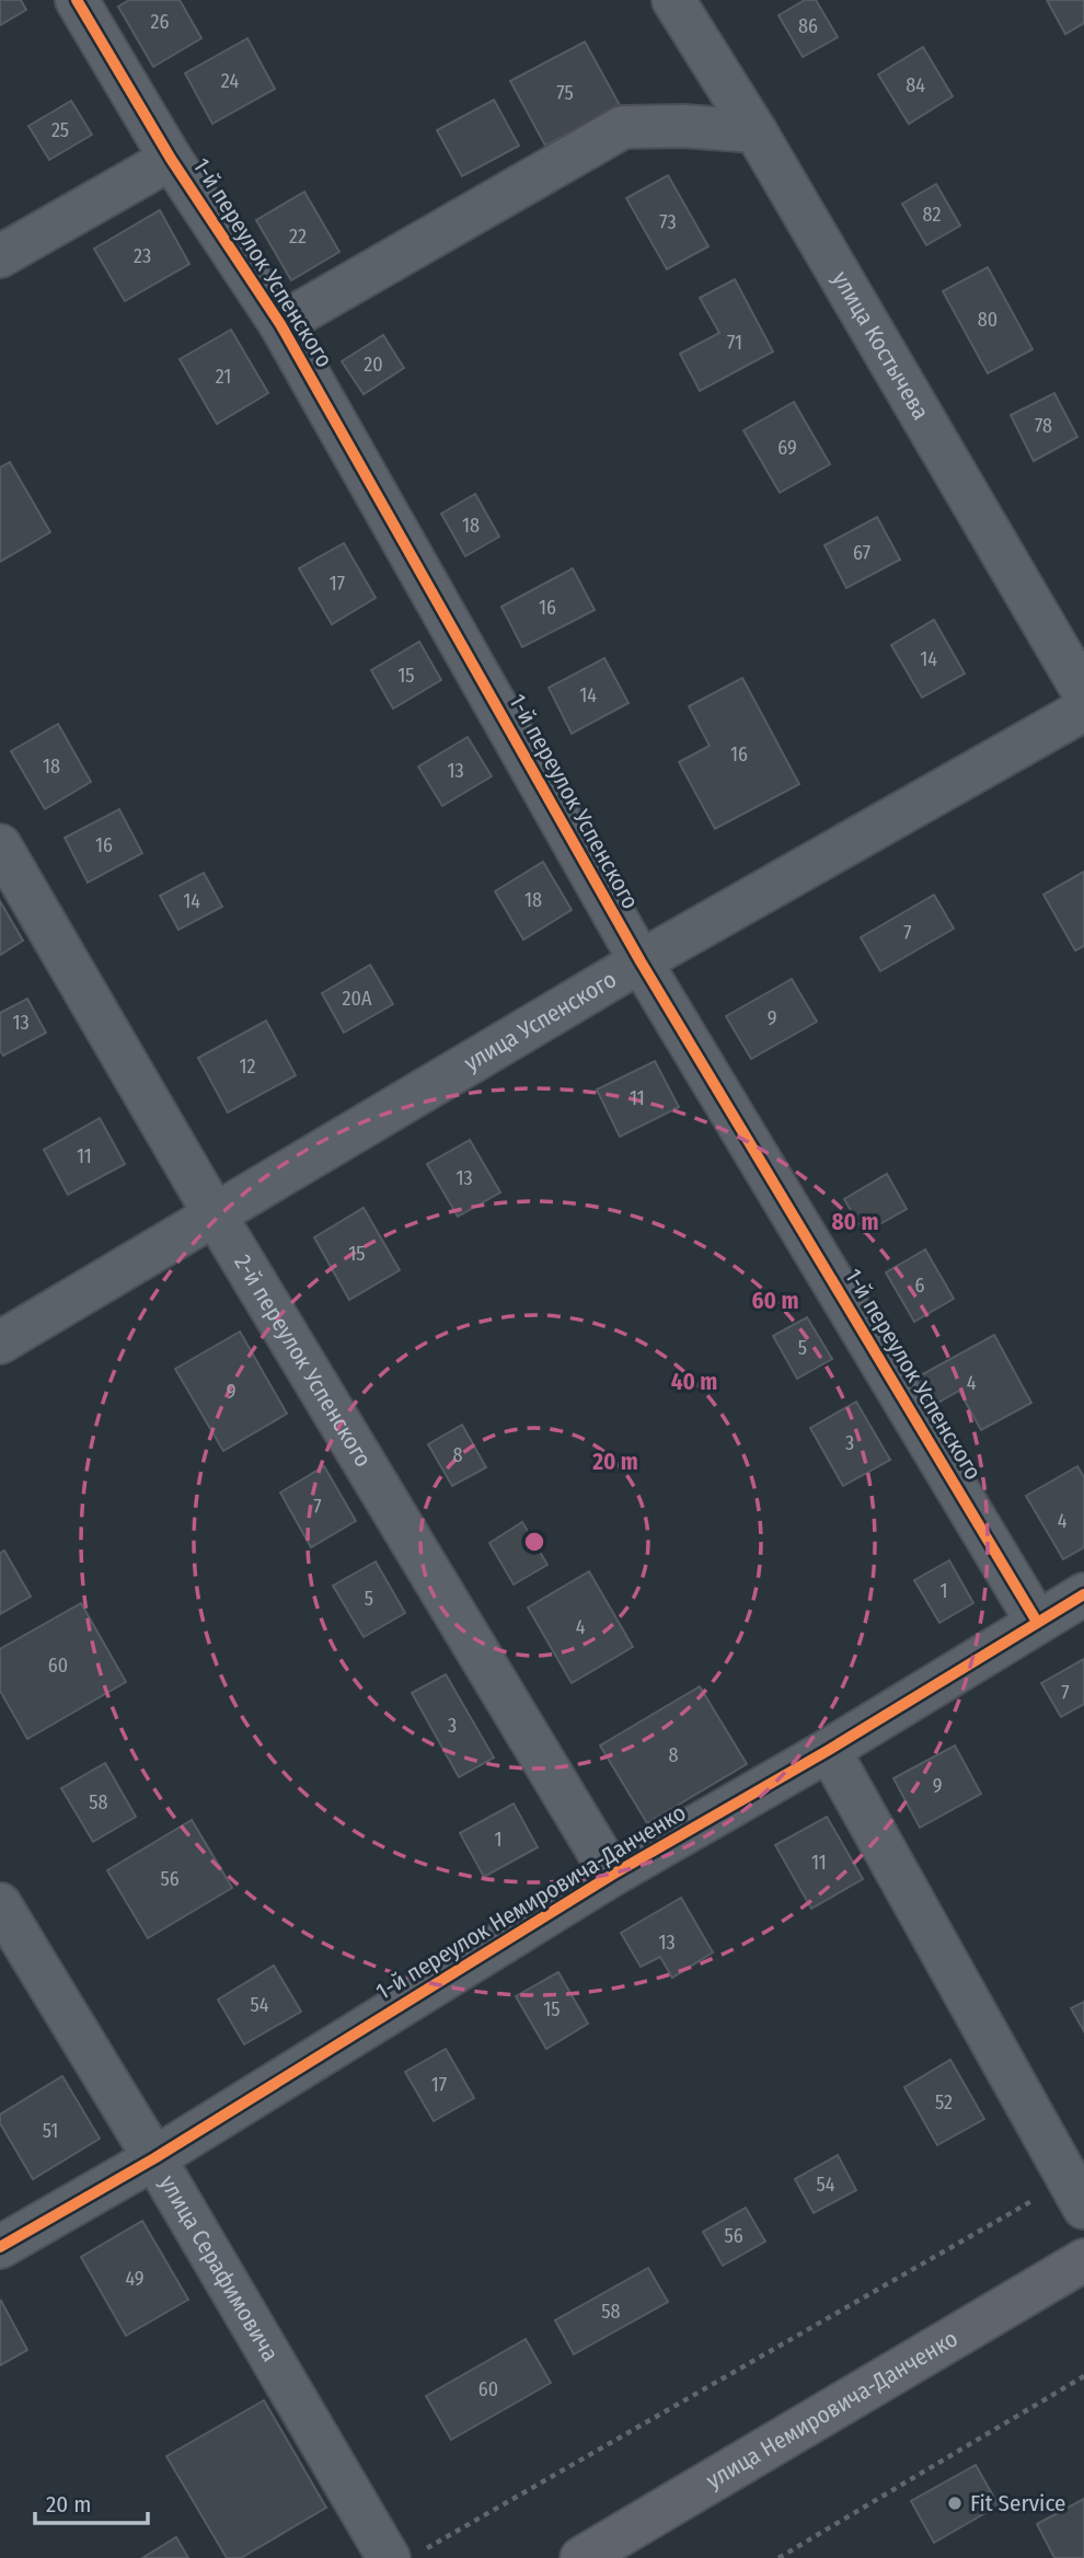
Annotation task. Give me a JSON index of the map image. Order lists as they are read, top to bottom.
{
  "streets": {
    "main road": ["улица Немировича-Данченко"],
    "street": [
      "1-й переулок Успенского",
      "улица Костычева",
      "улица Успенского",
      "2-й переулок Успенского",
      "1-й переулок Немировича-Данченко",
      "улица Серафимовича"
    ]
  },
  "crossings": [
    ["1-й переулок Успенского", "улица Успенского"],
    ["1-й переулок Успенского", "1-й переулок Немировича-Данченко"],
    ["улица Успенского", "2-й переулок Успенского"],
    ["2-й переулок Успенского", "1-й переулок Немировича-Данченко"],
    ["1-й переулок Немировича-Данченко", "улица Серафимовича"]
  ],
  "places": ["Fit Service"],
  "house_numbers": [
    "26",
    "86",
    "24",
    "84",
    "75",
    "25",
    "82",
    "73",
    "22",
    "23",
    "80",
    "71",
    "20",
    "21",
    "78",
    "69",
    "18",
    "67",
    "17",
    "16",
    "14",
    "15",
    "14",
    "16",
    "18",
    "13",
    "16",
    "18",
    "14",
    "7",
    "20А",
    "9",
    "13",
    "12",
    "11",
    "11",
    "13",
    "15",
    "6",
    "5",
    "4",
    "9",
    "3",
    "8",
    "7",
    "4",
    "1",
    "5",
    "4",
    "60",
    "7",
    "3",
    "8",
    "9",
    "58",
    "1",
    "11",
    "56",
    "13",
    "54",
    "15",
    "17",
    "52",
    "51",
    "54",
    "56",
    "49",
    "58",
    "60"
  ],
  "scale_bar": "20 m",
  "rings": [
    "80 m",
    "60 m",
    "40 m",
    "20 m"
  ]
}
